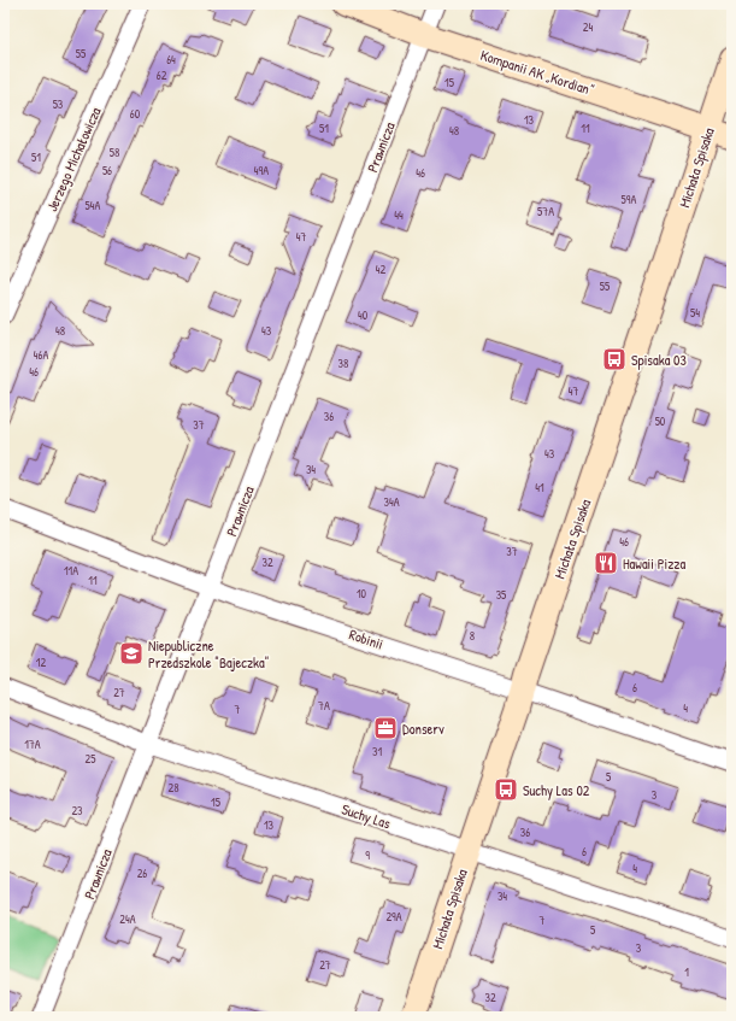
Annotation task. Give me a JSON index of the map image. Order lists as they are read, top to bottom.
{
  "streets": {
    "street": [
      "Kompanii AK „Kordian”",
      "Prawnicza",
      "Jerzego Michałowicza",
      "Michała Spisaka",
      "Robinii",
      "Suchy Las"
    ]
  },
  "crossings": [
    ["Kompanii AK „Kordian”", "Prawnicza"],
    ["Kompanii AK „Kordian”", "Michała Spisaka"],
    ["Prawnicza", "Robinii"],
    ["Prawnicza", "Suchy Las"],
    ["Michała Spisaka", "Robinii"],
    ["Michała Spisaka", "Suchy Las"]
  ],
  "places": {
    "bus stop": ["Spisaka 03", "Suchy Las 02"],
    "restaurant": ["Hawaii Pizza"],
    "school or university": ["Niepubliczne Przedszkole \"Bajeczka\""],
    "office": ["Donserv"]
  },
  "house_numbers": [
    "24",
    "55",
    "64",
    "62",
    "15",
    "53",
    "60",
    "13",
    "51",
    "11",
    "48",
    "58",
    "51",
    "56",
    "49A",
    "46",
    "59A",
    "54A",
    "57A",
    "44",
    "47",
    "42",
    "55",
    "54",
    "40",
    "48",
    "43",
    "46A",
    "38",
    "46",
    "47",
    "36",
    "50",
    "37",
    "43",
    "34",
    "41",
    "34A",
    "46",
    "37",
    "32",
    "11A",
    "11",
    "10",
    "35",
    "8",
    "12",
    "6",
    "27",
    "7A",
    "4",
    "7",
    "17A",
    "31",
    "25",
    "5",
    "28",
    "3",
    "15",
    "23",
    "13",
    "36",
    "6",
    "9",
    "4",
    "26",
    "34",
    "29A",
    "24A",
    "7",
    "5",
    "3",
    "27",
    "1",
    "32"
  ]
}
